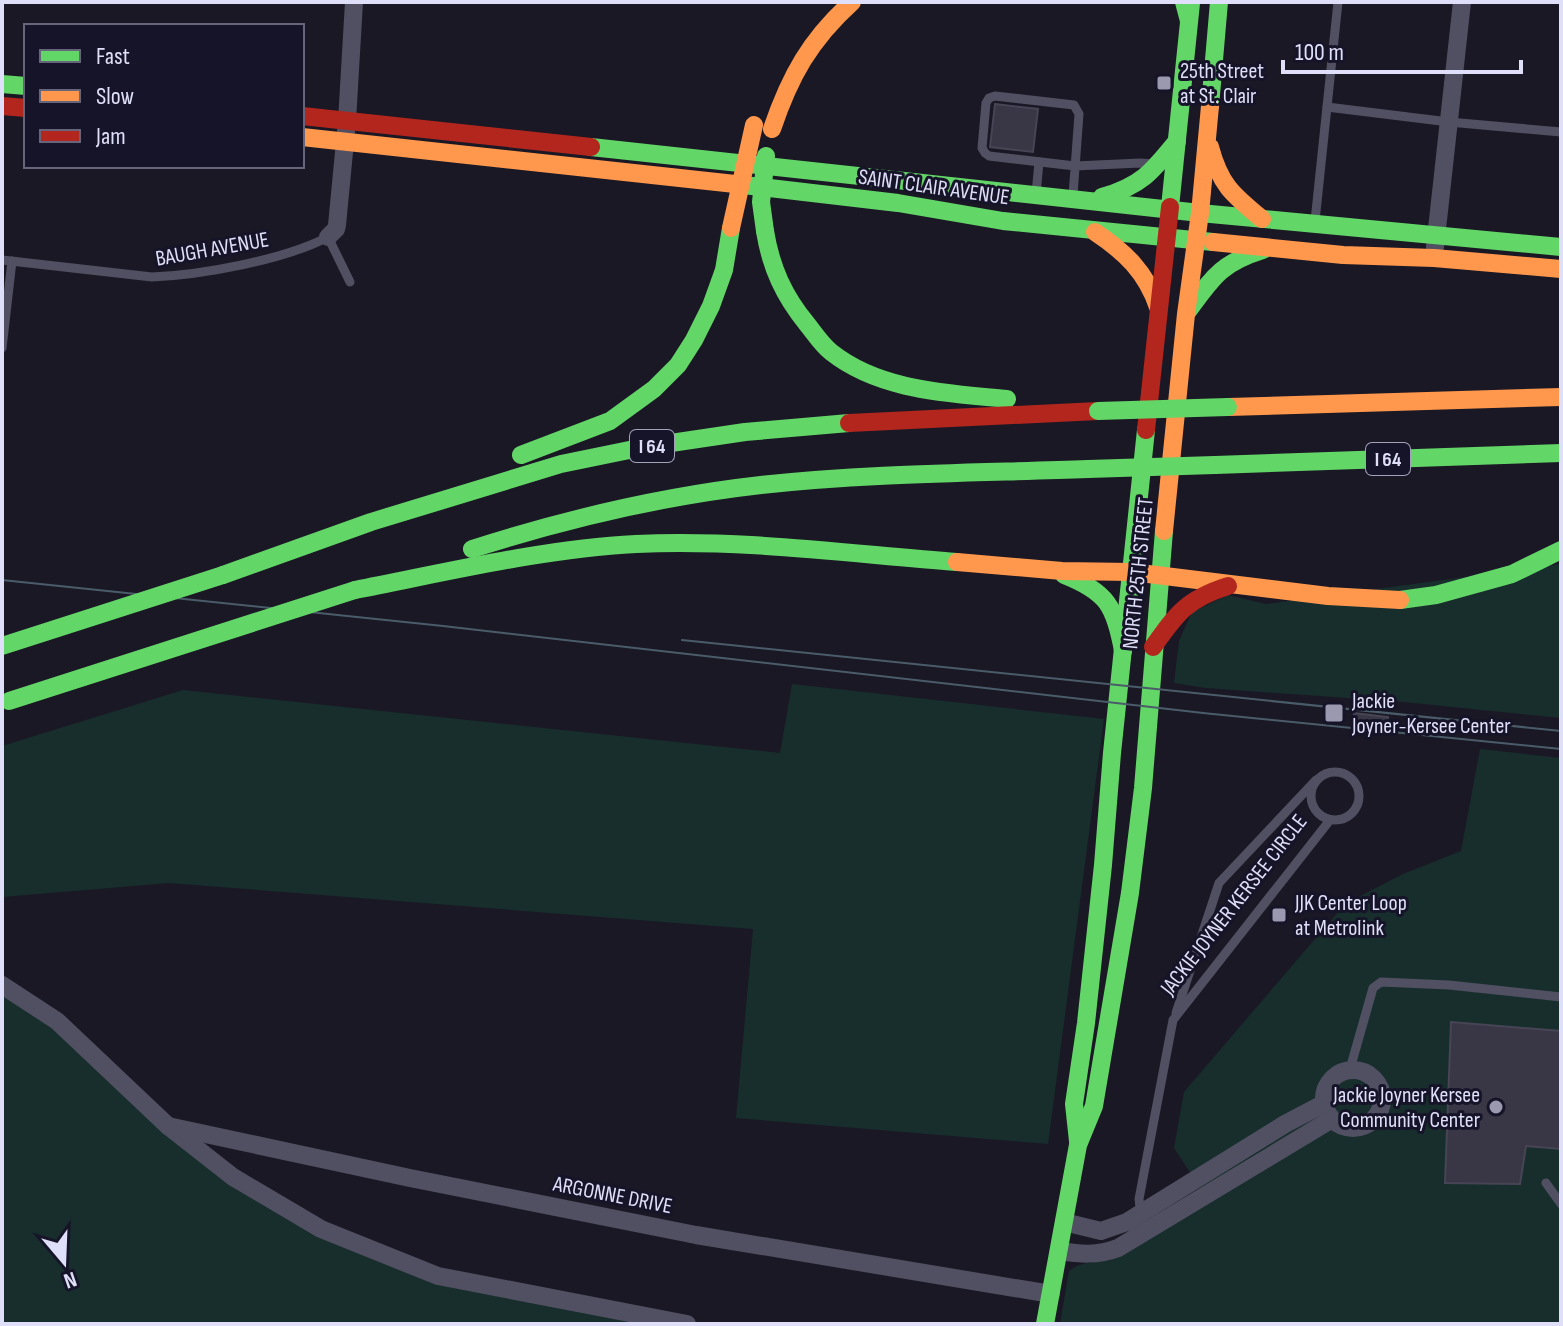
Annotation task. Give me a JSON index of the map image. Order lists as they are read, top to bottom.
{
  "streets": {
    "main road": ["SAINT CLAIR AVENUE", "I 64", "NORTH 25TH STREET"],
    "street": ["ARGONNE DRIVE"],
    "lane": ["BAUGH AVENUE", "JACKIE JOYNER KERSEE CIRCLE"]
  },
  "crossings": [
    ["SAINT CLAIR AVENUE", "NORTH 25TH STREET"],
    ["NORTH 25TH STREET", "ARGONNE DRIVE"]
  ],
  "places": {
    "transit": ["25th Street at St. Clair", "Jackie Joyner-Kersee Center", "JJK Center Loop at Metrolink"],
    "other": ["Jackie Joyner Kersee Community Center"]
  },
  "legend": ["Fast", "Slow", "Jam"],
  "scale_bar": "100 m",
  "north": "bottom"
}
